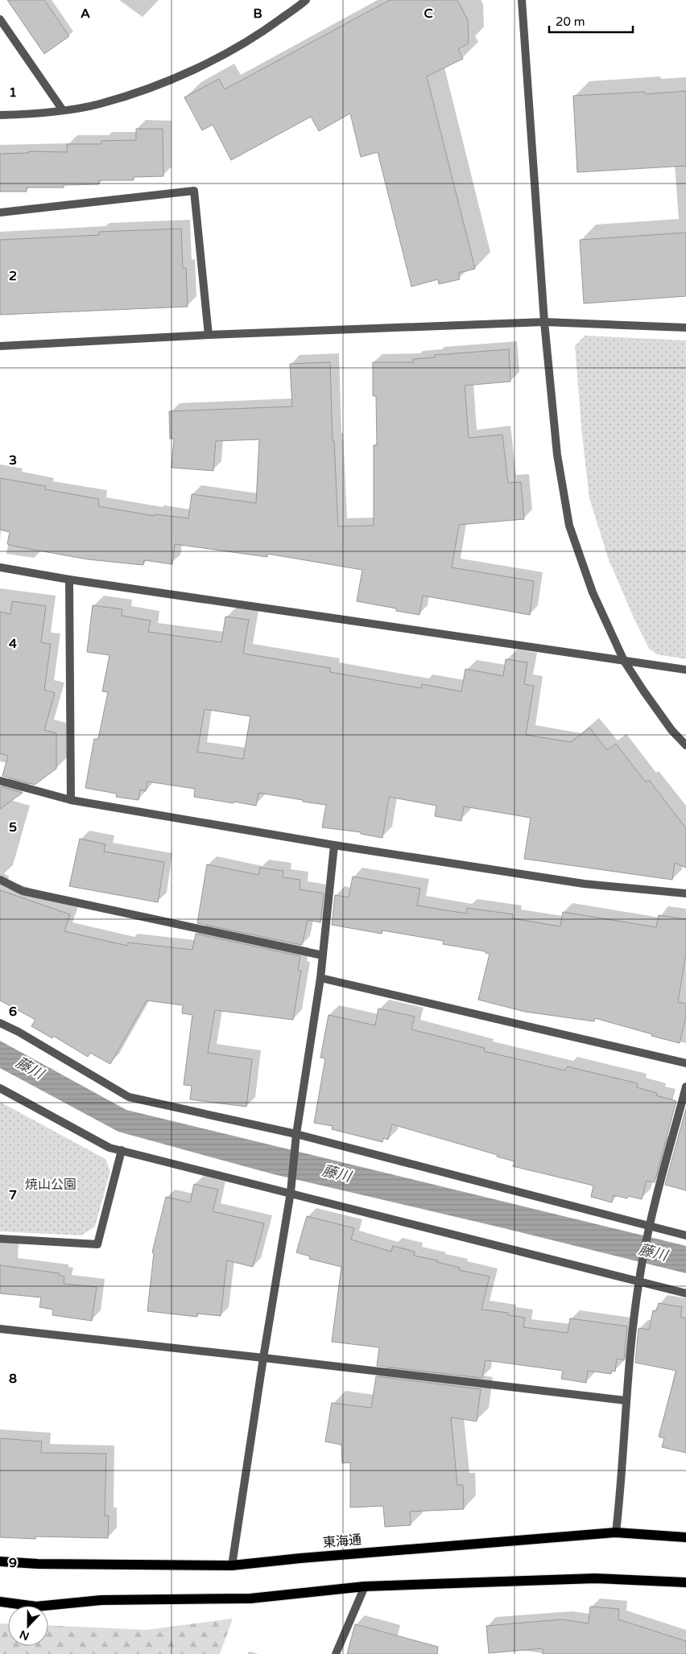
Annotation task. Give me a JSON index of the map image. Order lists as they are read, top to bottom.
{
  "streets": {
    "main road": ["東海通"]
  },
  "water": ["藤川"],
  "parks": ["焼山公園"],
  "scale_bar": "20 m",
  "north": "bottom",
  "grid": {
    "columns": ["A", "B", "C"],
    "rows": [
      "1",
      "2",
      "3",
      "4",
      "5",
      "6",
      "7",
      "8",
      "9"
    ]
  }
}
